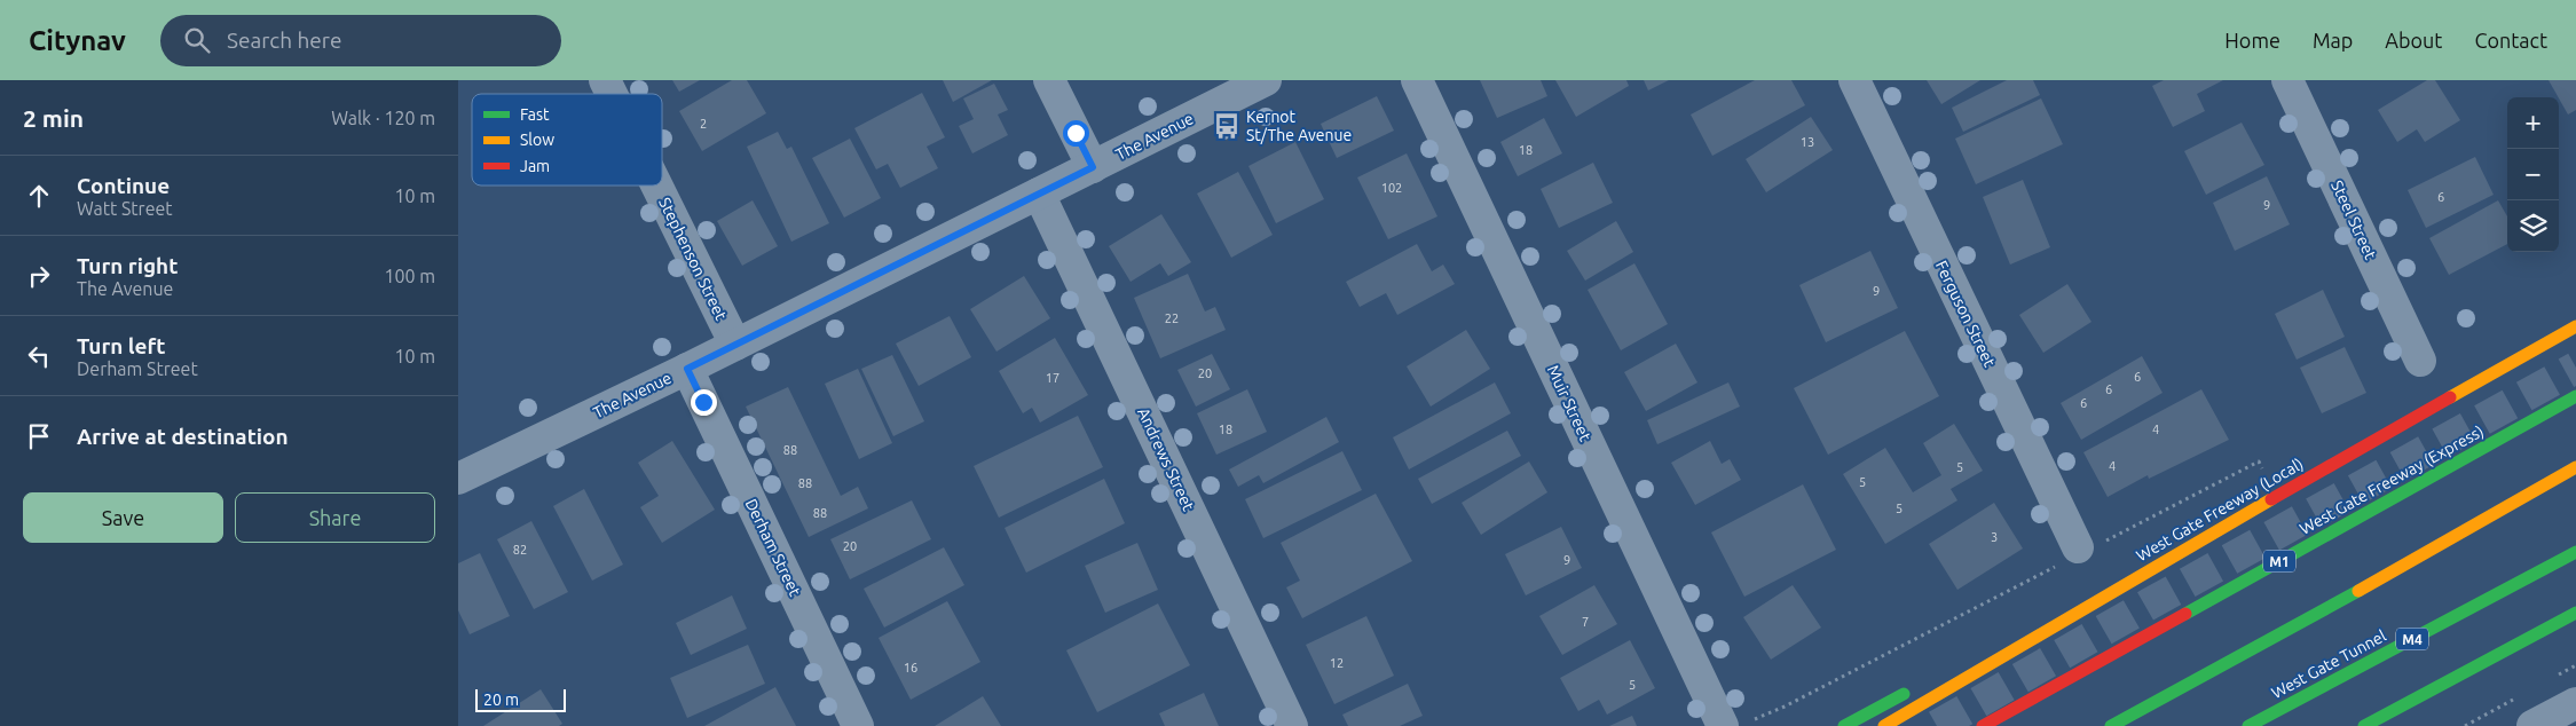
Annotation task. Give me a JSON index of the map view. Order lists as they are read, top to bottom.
{
  "streets": {
    "highway": [
      "West Gate Freeway (Express)",
      "West Gate Freeway (Local)",
      "M1",
      "M4",
      "West Gate Tunnel"
    ],
    "street": [
      "The Avenue",
      "Steel Street",
      "Stephenson Street",
      "Ferguson Street",
      "Muir Street",
      "Andrews Street",
      "Derham Street"
    ]
  },
  "crossings": [
    ["The Avenue", "Stephenson Street"],
    ["The Avenue", "Andrews Street"],
    ["The Avenue", "Derham Street"]
  ],
  "places": {
    "bus stop": ["Kernot St/The Avenue"]
  },
  "house_numbers": [
    "2",
    "13",
    "18",
    "102",
    "6",
    "9",
    "9",
    "22",
    "20",
    "6",
    "17",
    "6",
    "6",
    "18",
    "4",
    "88",
    "4",
    "5",
    "5",
    "88",
    "5",
    "88",
    "3",
    "20",
    "82",
    "9",
    "7",
    "12",
    "16",
    "5"
  ],
  "legend": ["Fast", "Slow", "Jam"],
  "scale_bar": "20 m",
  "page": {
    "header": "Citynav",
    "search": "Search here",
    "nav": [
      "Home",
      "Map",
      "About",
      "Contact"
    ],
    "heading": ["2 min", "Walk · 120 m"],
    "map_buttons": ["+", "−"],
    "list": [
      ["Continue", "Watt Street", "10 m"],
      ["Turn right", "The Avenue", "100 m"],
      ["Turn left", "Derham Street", "10 m"],
      "Arrive at destination"
    ],
    "buttons": ["Save", "Share"],
    "scale": "20 m"
  }
}
